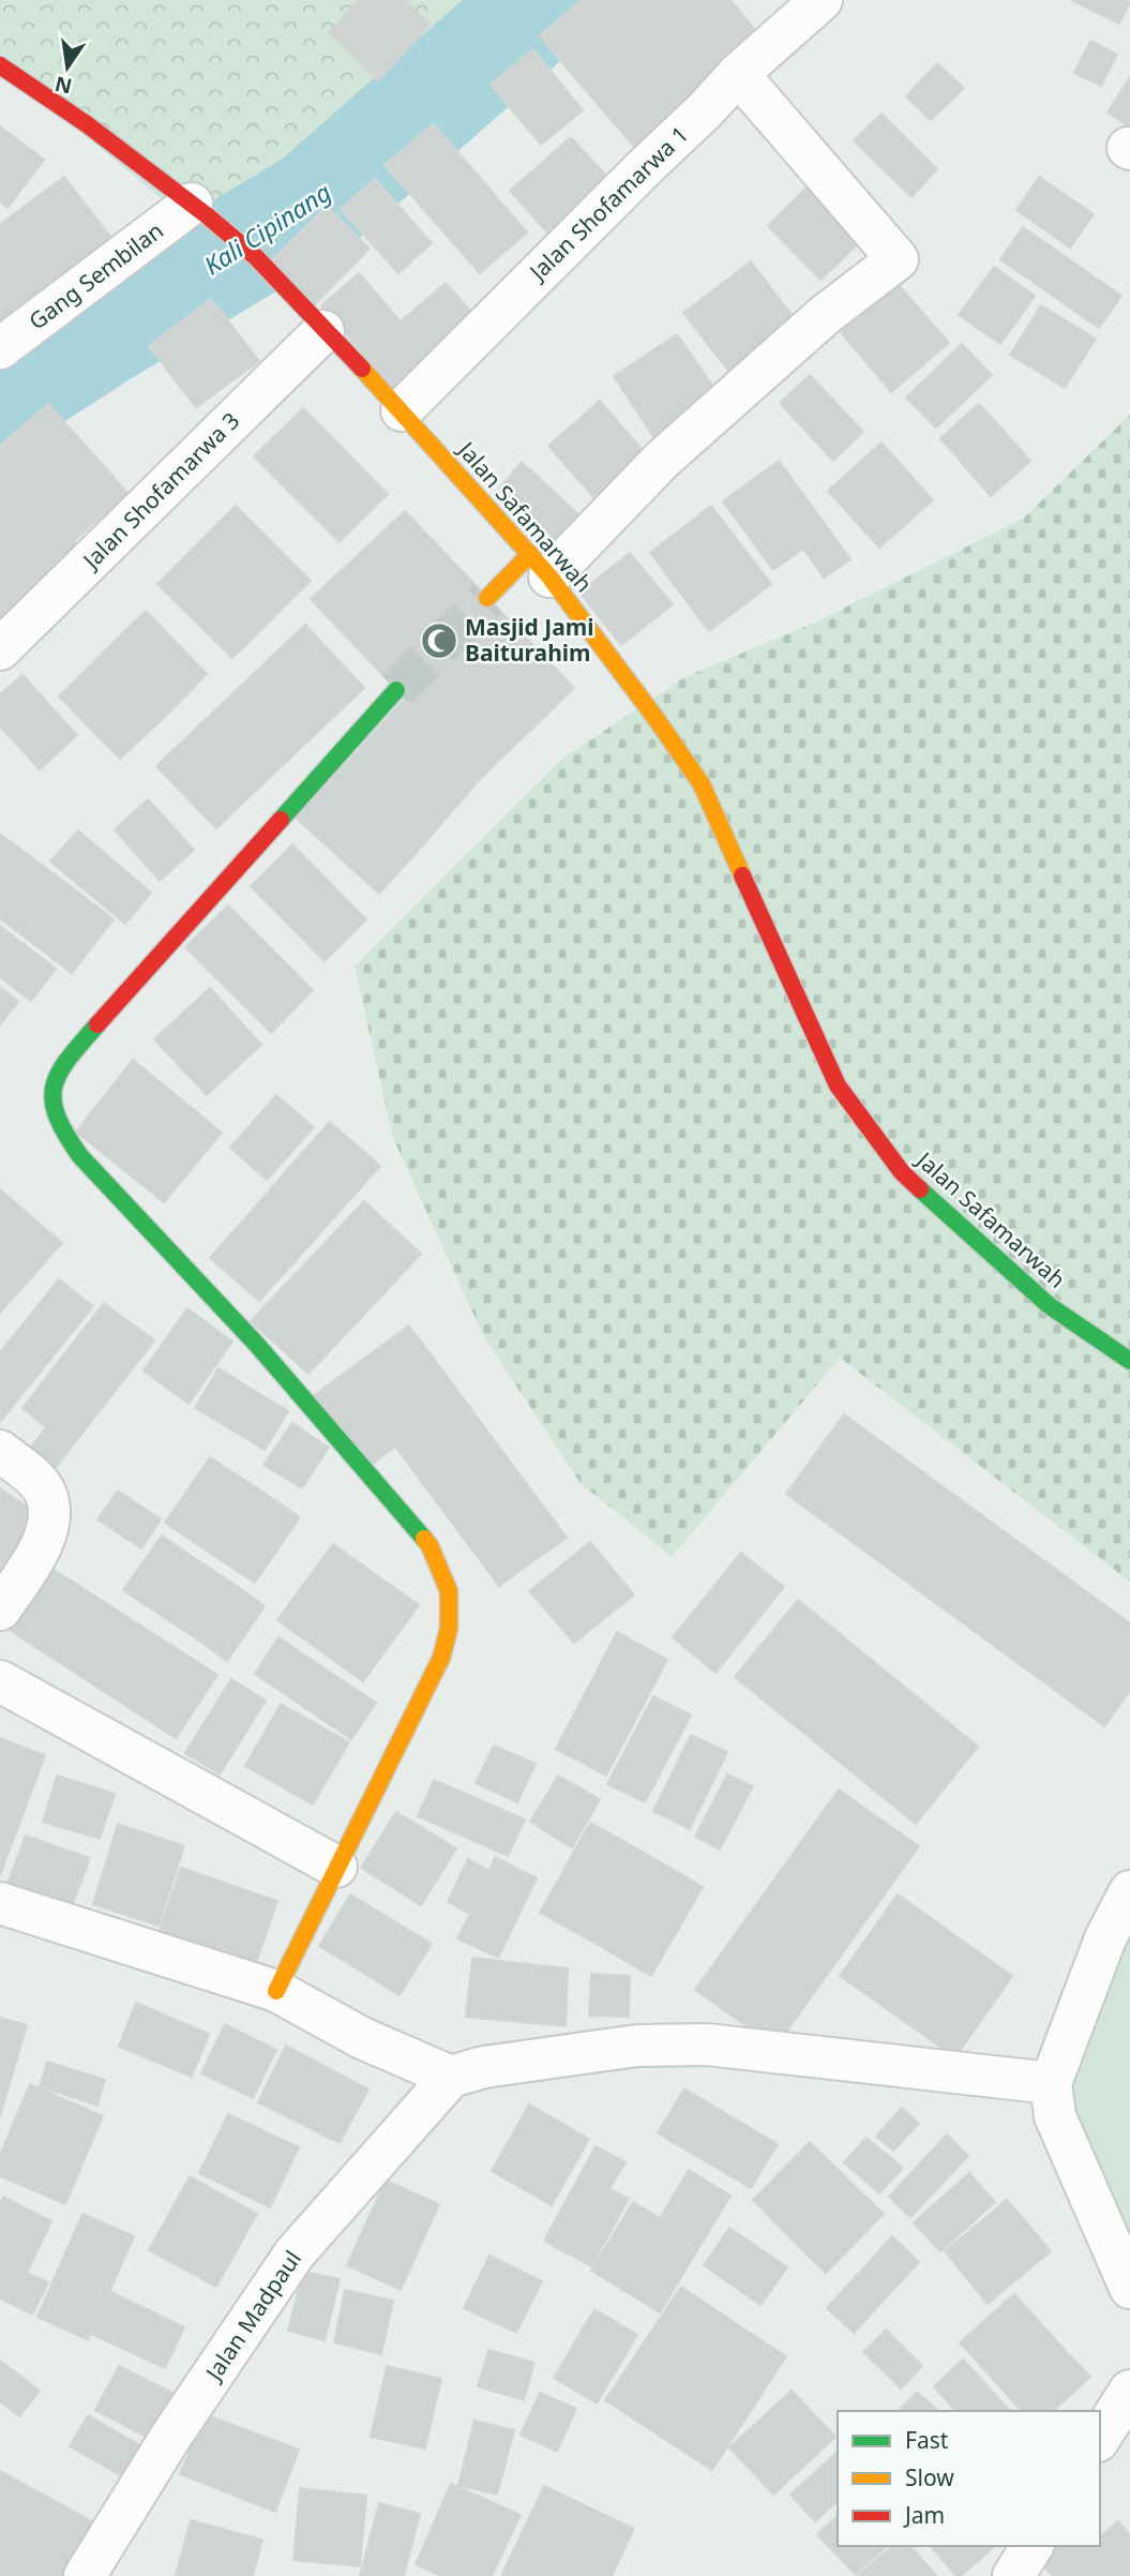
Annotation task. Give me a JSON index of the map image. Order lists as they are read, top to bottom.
{
  "streets": {
    "street": [
      "Jalan Shofamarwa 1",
      "Gang Sembilan",
      "Jalan Shofamarwa 3",
      "Jalan Safamarwah",
      "Jalan Madpaul"
    ]
  },
  "crossings": [
    ["Jalan Shofamarwa 1", "Jalan Safamarwah"],
    ["Gang Sembilan", "Jalan Safamarwah"],
    ["Jalan Shofamarwa 3", "Jalan Safamarwah"]
  ],
  "water": ["Kali Cipinang"],
  "places": {
    "mosque": ["Masjid Jami Baiturahim"]
  },
  "legend": ["Fast", "Slow", "Jam"],
  "north": "bottom"
}
